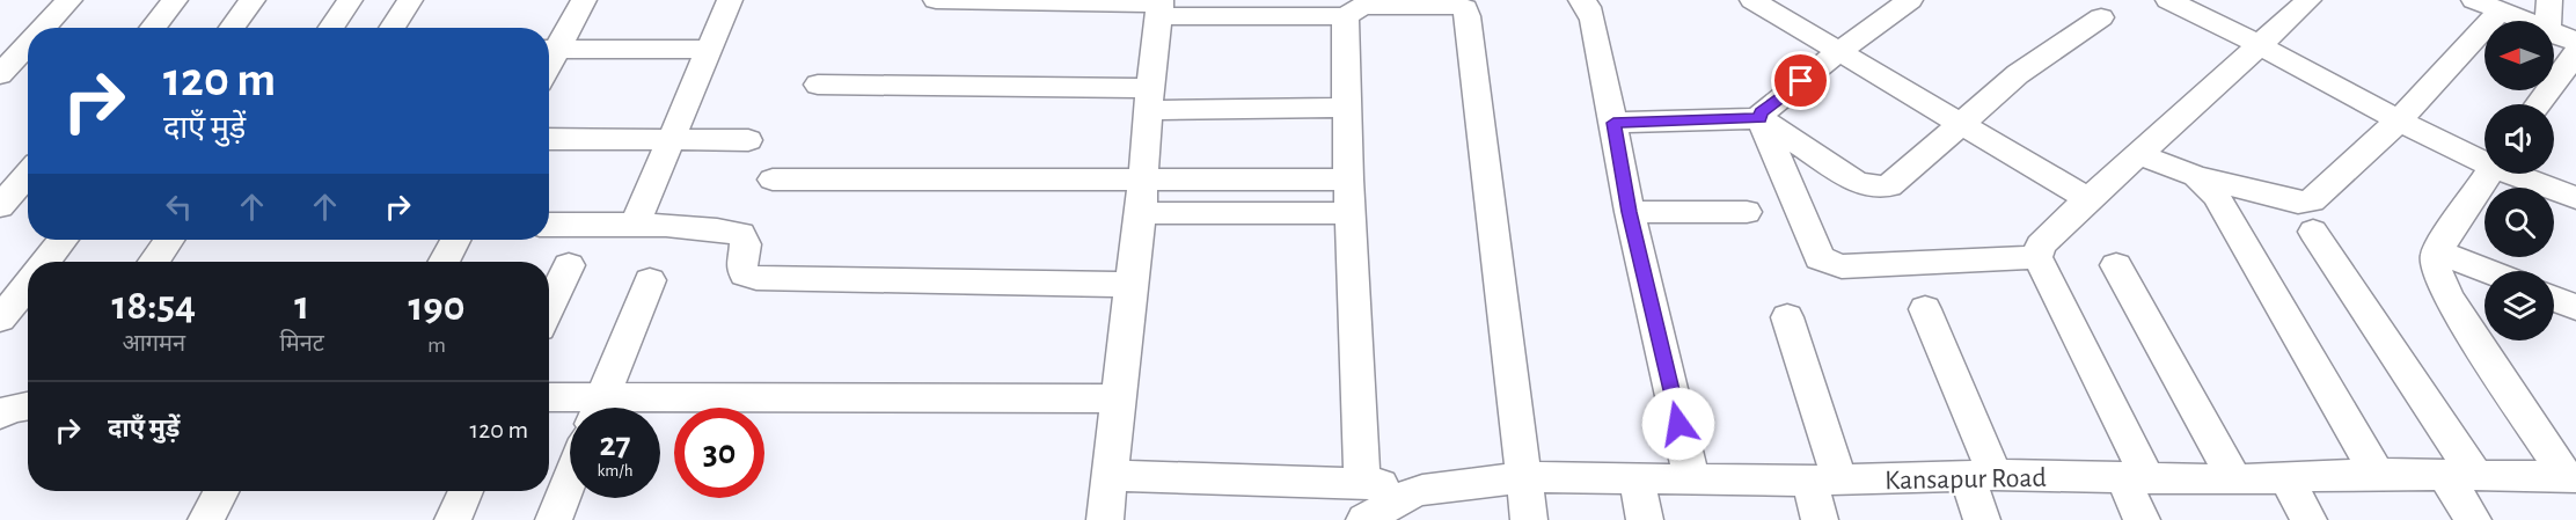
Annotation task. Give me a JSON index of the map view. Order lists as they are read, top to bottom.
{
  "streets": {
    "street": ["Kansapur Road"]
  },
  "north": "left",
  "page": {
    "turn": ["120 m", "दाएँ मुड़ें"],
    "eta": [
      "18:54",
      "आगमन",
      "1",
      "मिनट",
      "190",
      "m"
    ],
    "list": [
      {
        "name": "दाएँ मुड़ें",
        "value": "120 m"
      }
    ],
    "speed": "27 km/h",
    "limit": "30"
  }
}
